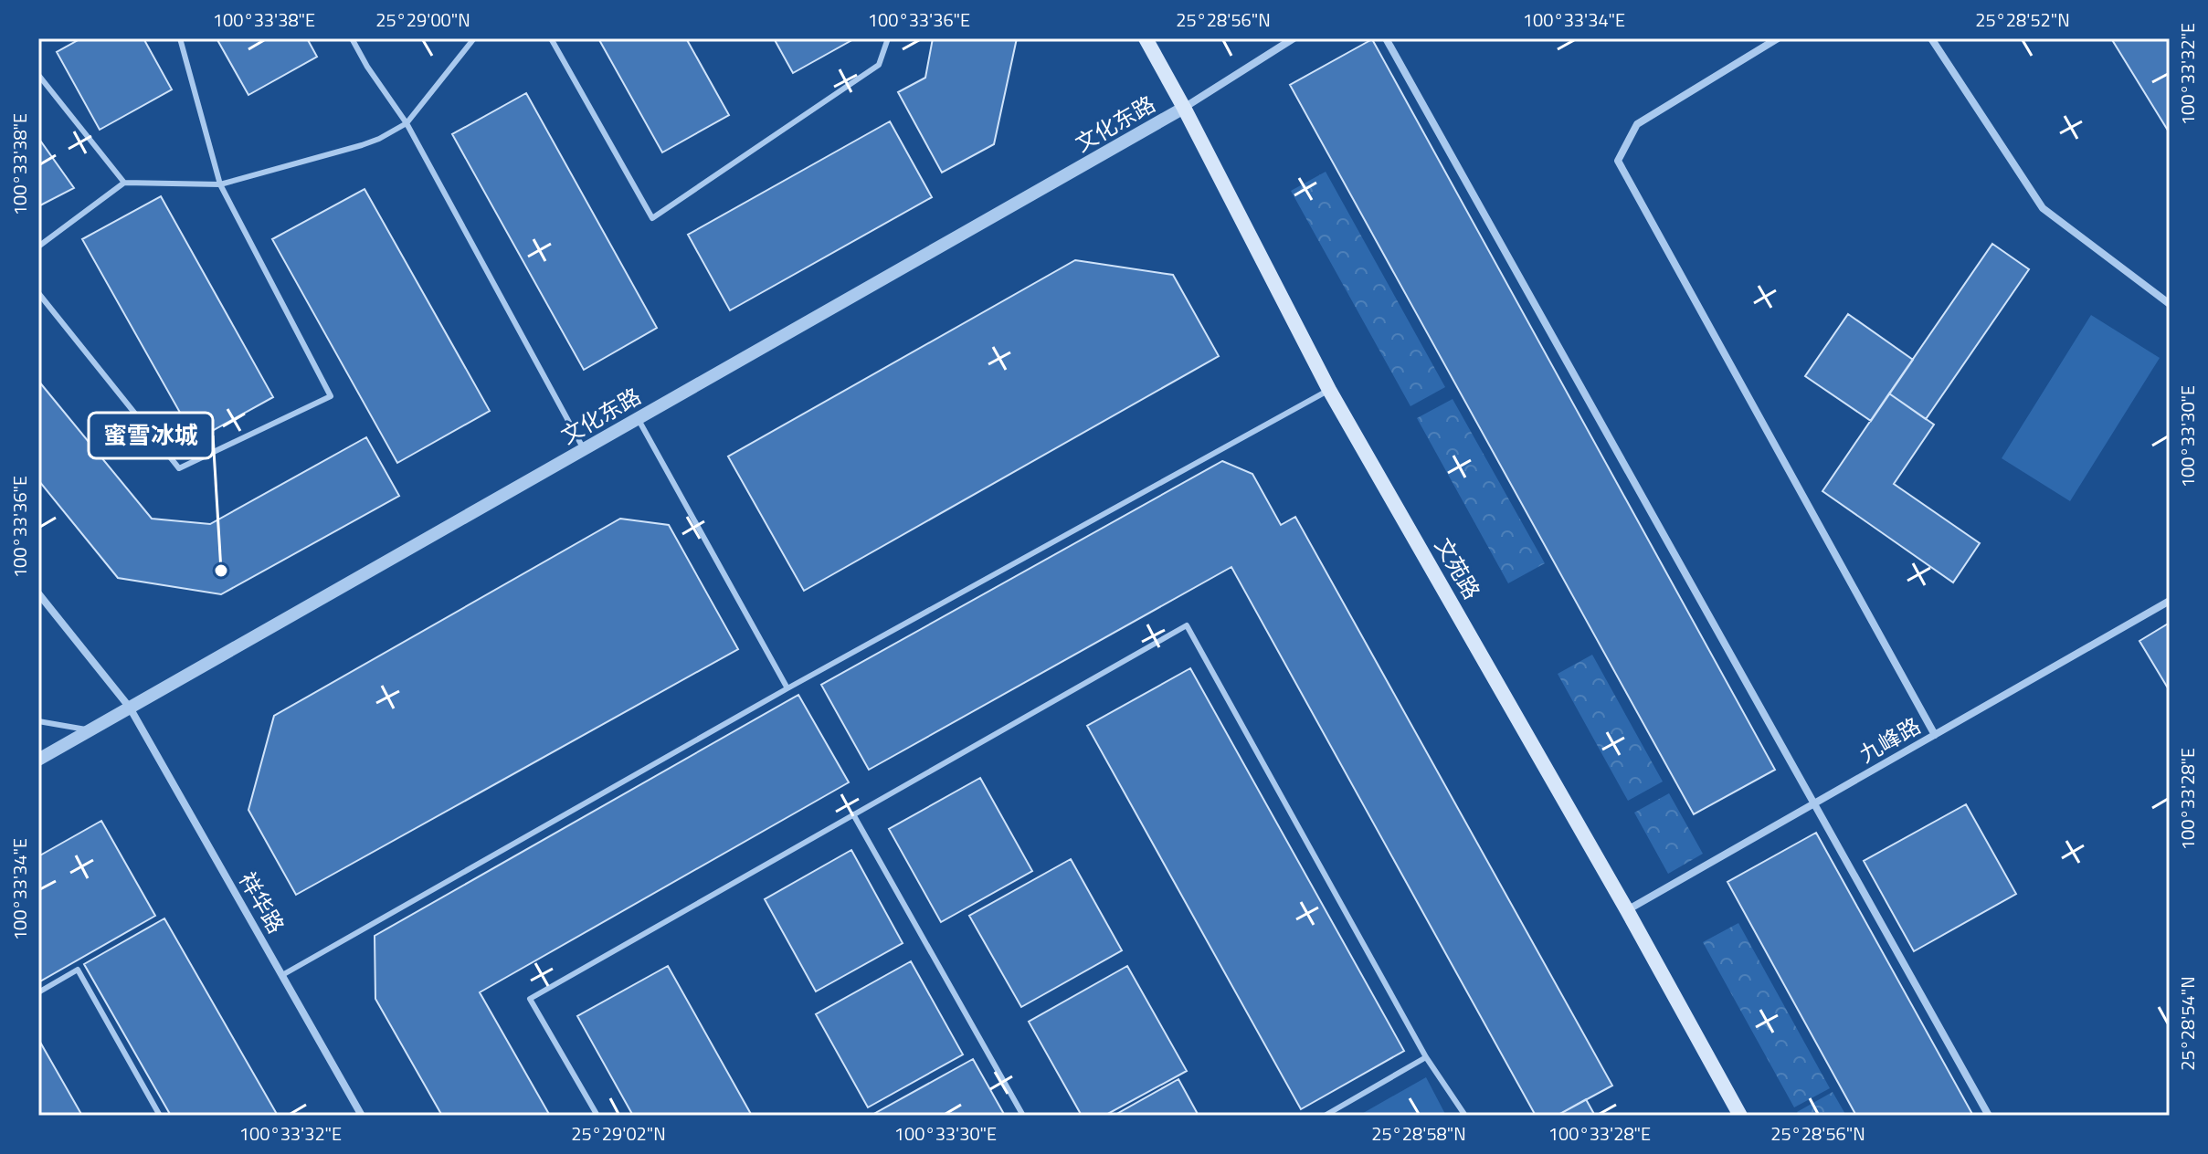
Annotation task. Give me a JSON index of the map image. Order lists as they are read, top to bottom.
{
  "streets": {
    "main road": ["文苑路"],
    "street": ["文化东路", "九峰路", "祥华路"]
  },
  "crossings": [
    ["文化东路", "文苑路"],
    ["文化东路", "祥华路"],
    ["文苑路", "九峰路"]
  ],
  "places": ["蜜雪冰城"],
  "coordinates": [
    "100°33'38\"E",
    "25°29'00\"N",
    "100°33'36\"E",
    "25°28'56\"N",
    "100°33'34\"E",
    "25°28'52\"N",
    "100°33'32\"E",
    "100°33'30\"E",
    "100°33'28\"E",
    "25°28'54\"N",
    "25°29'02\"N",
    "25°28'58\"N"
  ]
}
